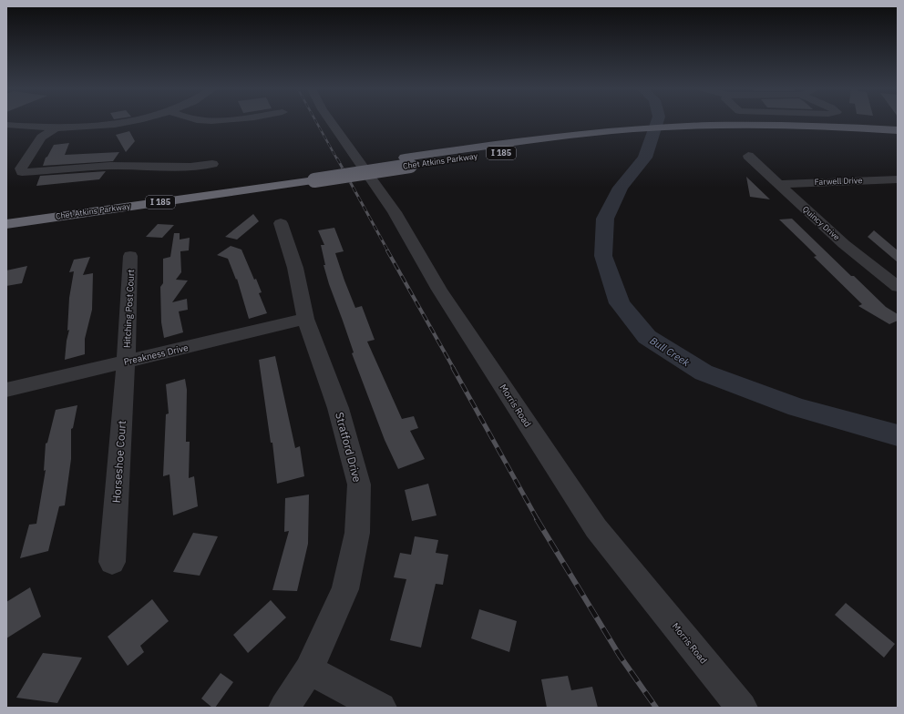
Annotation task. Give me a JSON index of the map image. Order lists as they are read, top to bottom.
{
  "streets": {
    "highway": ["I 185", "Chet Atkins Parkway"],
    "street": [
      "Farwell Drive",
      "Quincy Drive",
      "Hitching Post Court",
      "Preakness Drive",
      "Morris Road",
      "Stratford Drive",
      "Horseshoe Court"
    ]
  },
  "crossings": [
    ["Farwell Drive", "Quincy Drive"],
    ["Hitching Post Court", "Preakness Drive"],
    ["Hitching Post Court", "Horseshoe Court"],
    ["Preakness Drive", "Stratford Drive"],
    ["Preakness Drive", "Horseshoe Court"]
  ],
  "water": ["Bull Creek"]
}
